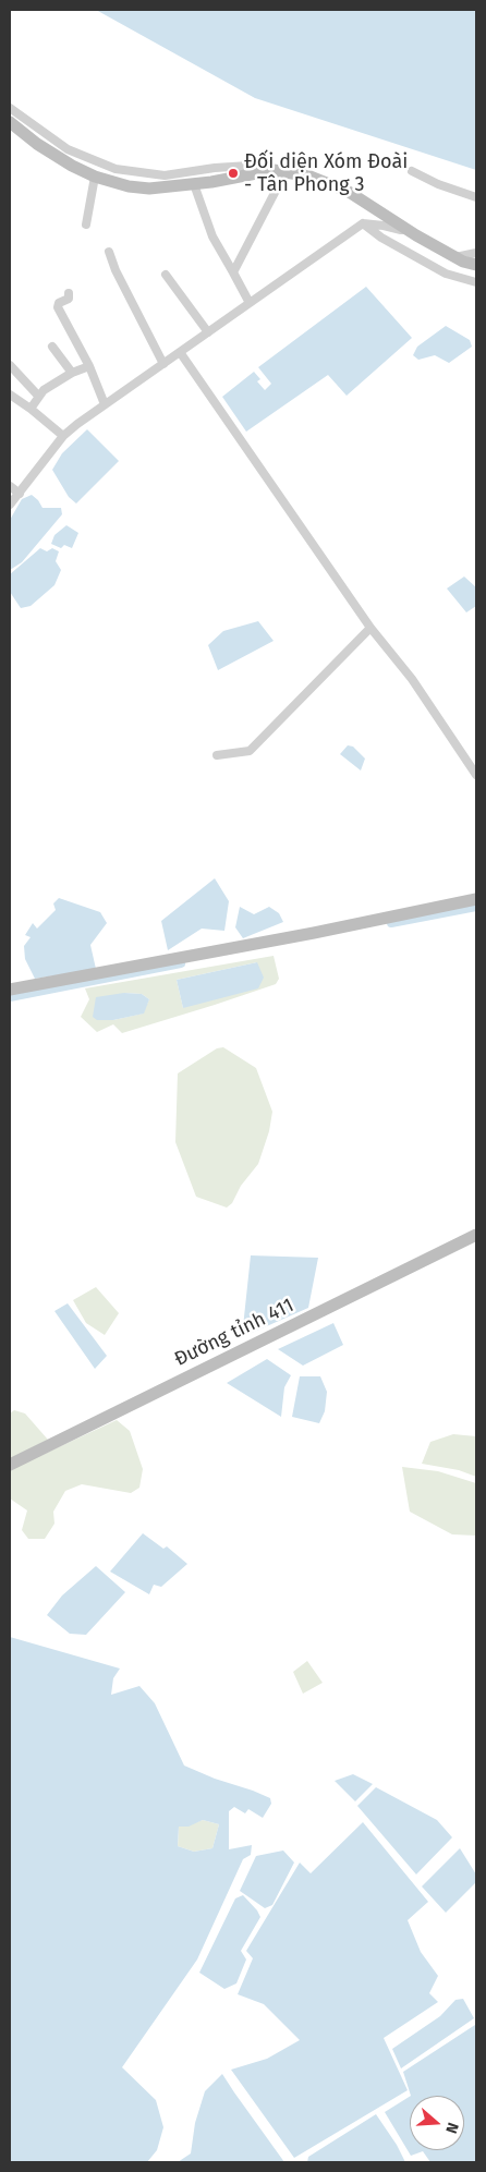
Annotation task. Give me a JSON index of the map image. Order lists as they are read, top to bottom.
{
  "streets": {
    "main road": ["Đường tỉnh 411"]
  },
  "places": ["Đối diện Xóm Đoài - Tân Phong 3"],
  "north": "right"
}
